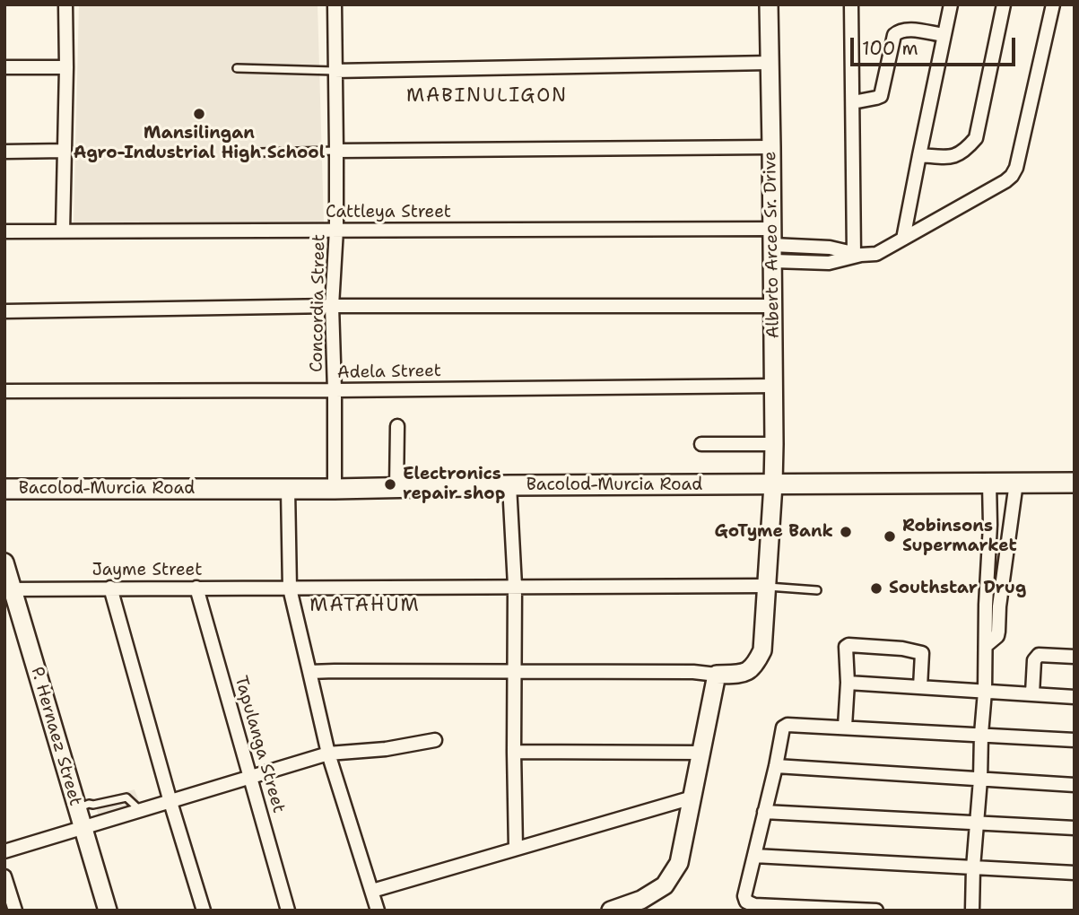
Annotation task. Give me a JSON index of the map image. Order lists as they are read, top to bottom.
{
  "streets": {
    "main road": ["Bacolod-Murcia Road"],
    "street": [
      "Cattleya Street",
      "Alberto Arceo Sr. Drive",
      "Concordia Street",
      "Adela Street",
      "Jayme Street",
      "P. Hernaez Street",
      "Tapulanga Street"
    ]
  },
  "crossings": [
    ["Cattleya Street", "Alberto Arceo Sr. Drive"],
    ["Cattleya Street", "Concordia Street"],
    ["Alberto Arceo Sr. Drive", "Adela Street"],
    ["Alberto Arceo Sr. Drive", "Bacolod-Murcia Road"],
    ["Alberto Arceo Sr. Drive", "Jayme Street"],
    ["Concordia Street", "Adela Street"],
    ["Concordia Street", "Bacolod-Murcia Road"],
    ["Jayme Street", "P. Hernaez Street"],
    ["Jayme Street", "Tapulanga Street"]
  ],
  "districts": ["MABINULIGON", "MATAHUM"],
  "places": [
    "Mansilingan Agro-Industrial High School",
    "Electronics repair shop",
    "GoTyme Bank",
    "Robinsons Supermarket",
    "Southstar Drug"
  ],
  "scale_bar": "100 m"
}
